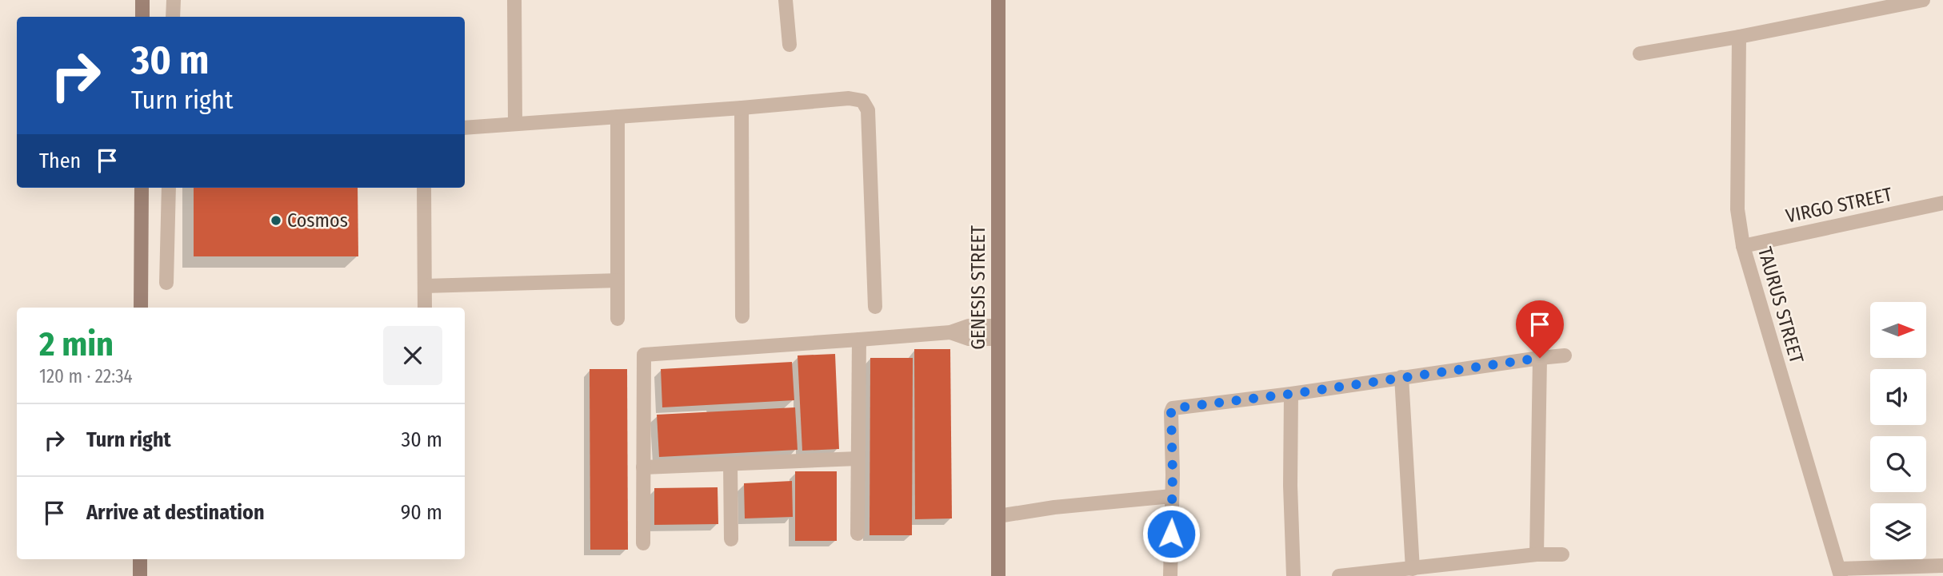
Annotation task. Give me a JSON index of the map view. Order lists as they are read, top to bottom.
{
  "streets": {
    "street": ["VIRGO STREET", "GENESIS STREET", "TAURUS STREET"]
  },
  "crossings": [
    ["VIRGO STREET", "TAURUS STREET"]
  ],
  "places": ["Cosmos"],
  "north": "right",
  "page": {
    "turn": ["30 m", "Turn right"],
    "then": "Then",
    "heading": ["2 min", "120 m · 22:34"],
    "list": [
      {
        "name": "Turn right",
        "value": "30 m"
      },
      {
        "name": "Arrive at destination",
        "value": "90 m"
      }
    ]
  }
}
